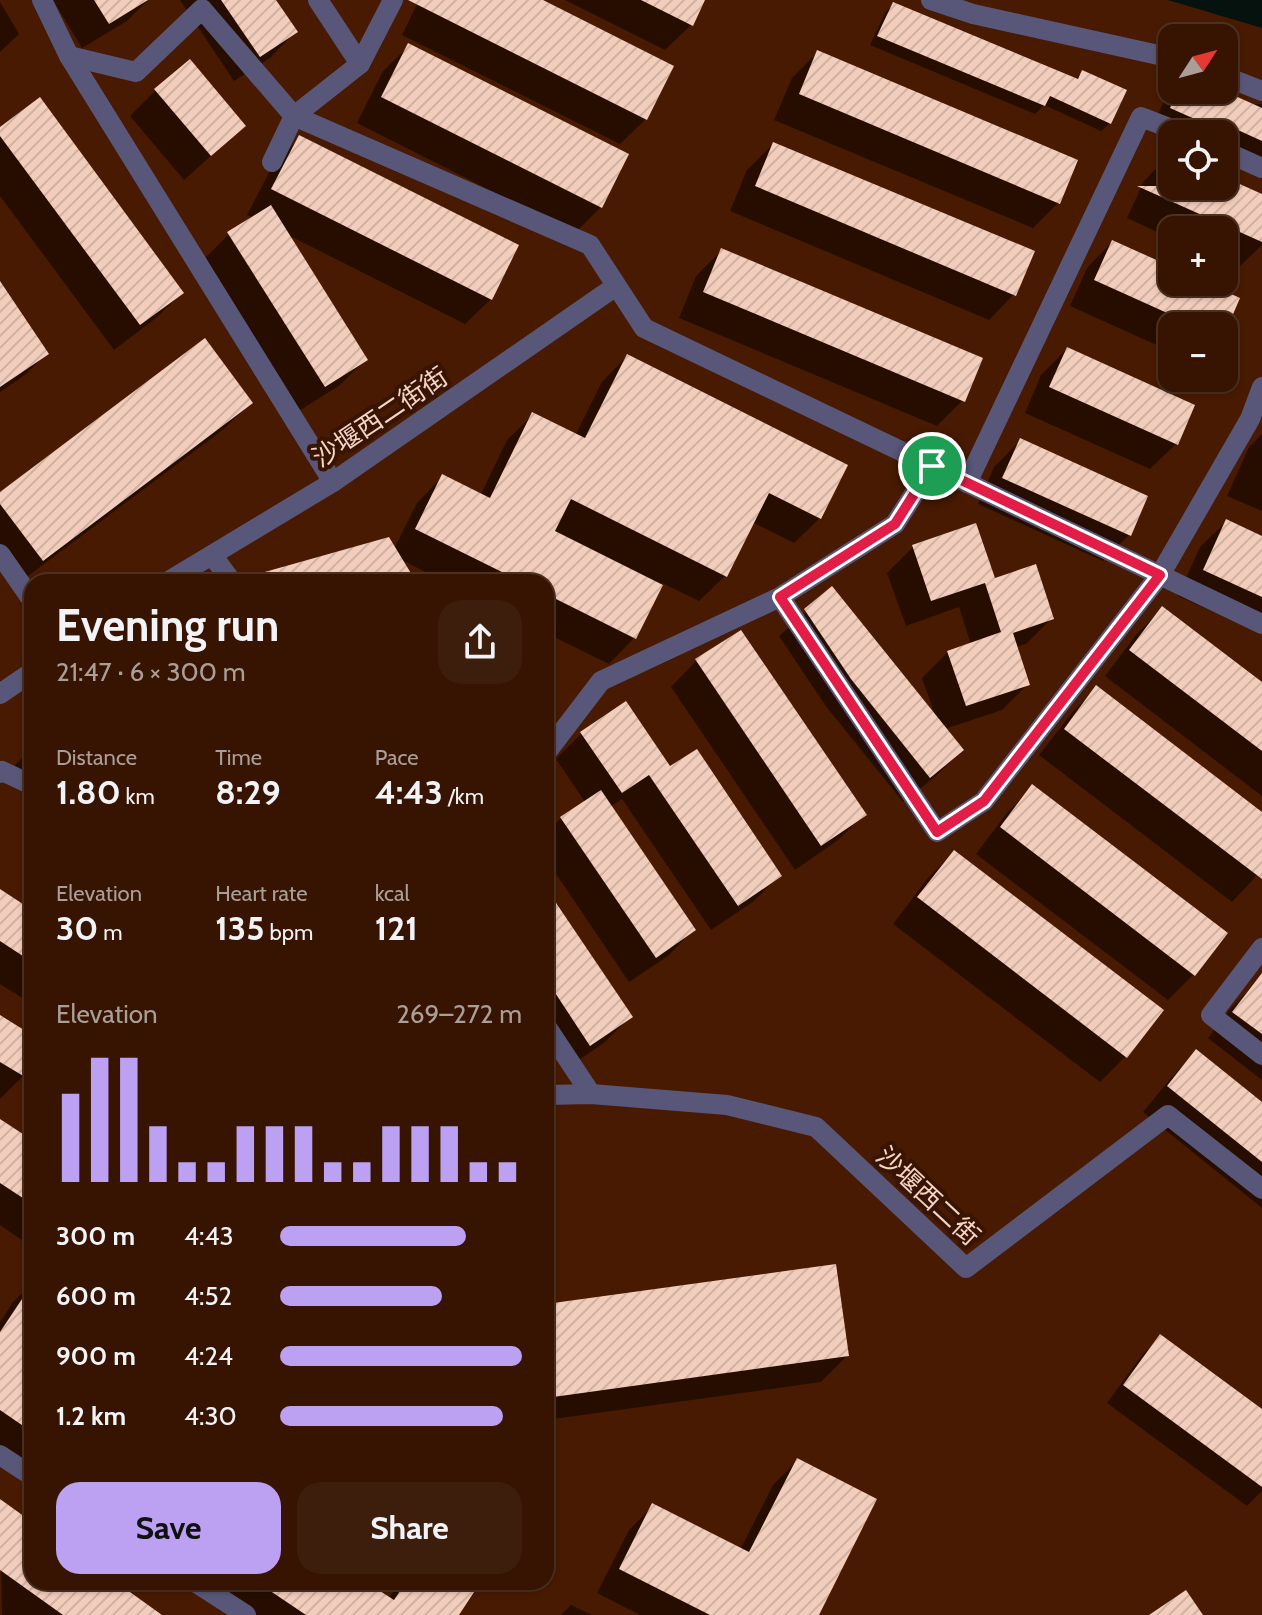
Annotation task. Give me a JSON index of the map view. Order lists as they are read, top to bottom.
{
  "streets": {
    "street": ["沙堰西二街街", "沙堰西二街"]
  },
  "north": "top right",
  "page": {
    "map_buttons": ["+", "−"],
    "heading": ["Evening run", "21:47 · 6 × 300 m"],
    "stats": [
      ["Distance", "1.80 km"],
      ["Time", "8:29"],
      ["Pace", "4:43 /km"],
      ["Elevation", "30 m"],
      ["Heart rate", "135 bpm"],
      ["kcal", "121"]
    ],
    "chart": ["Elevation", "269–272 m"],
    "list": [
      {
        "name": "300 m",
        "note": "4:43"
      },
      {
        "name": "600 m",
        "note": "4:52"
      },
      {
        "name": "900 m",
        "note": "4:24"
      },
      {
        "name": "1.2 km",
        "note": "4:30"
      }
    ],
    "buttons": ["Save", "Share"]
  }
}
